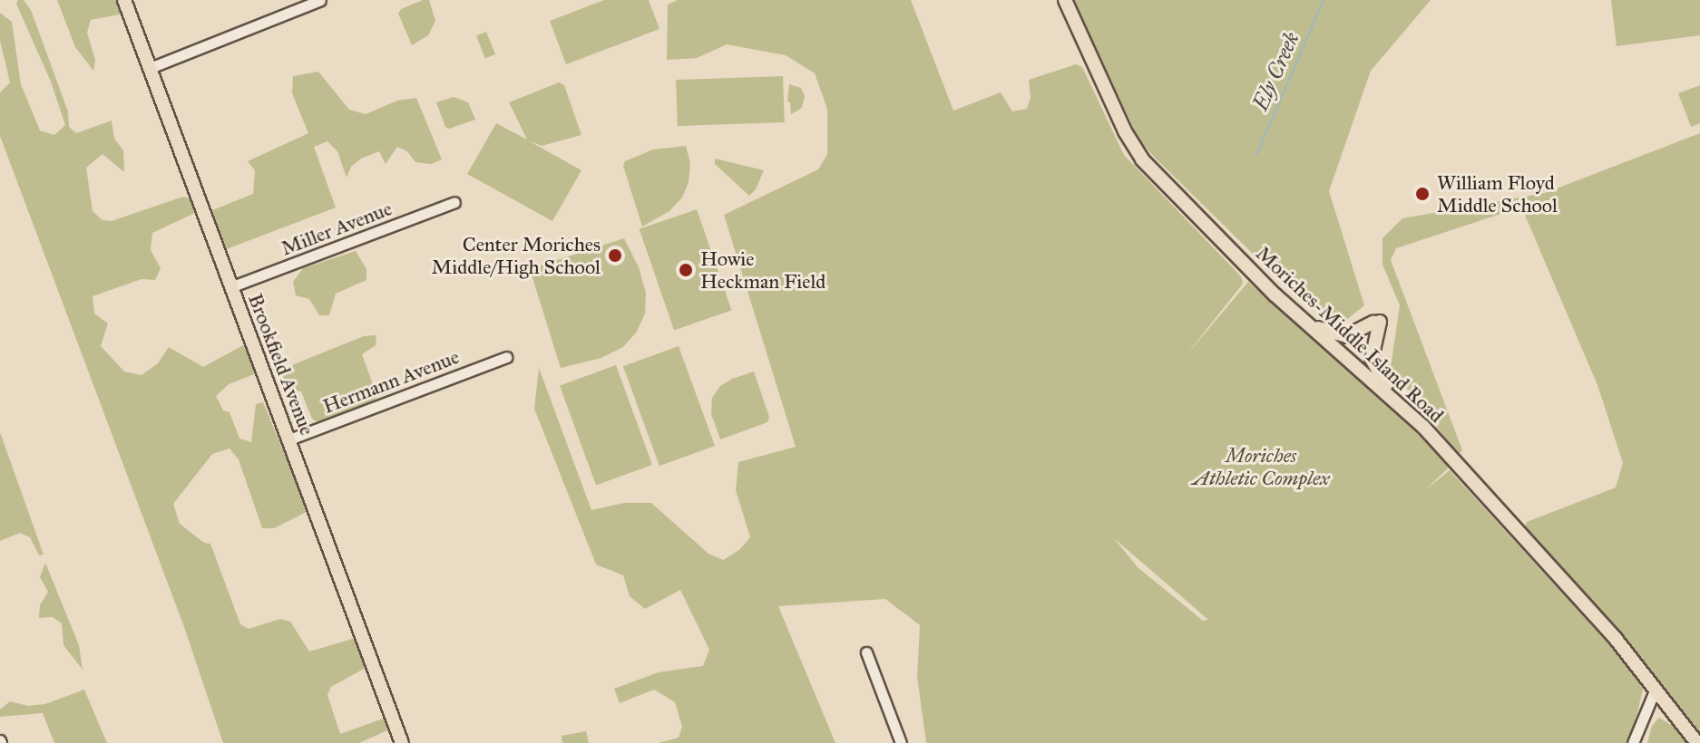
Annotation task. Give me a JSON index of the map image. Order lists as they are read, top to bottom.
{
  "streets": {
    "main road": ["Moriches-Middle Island Road", "Brookfield Avenue"],
    "street": ["Miller Avenue", "Hermann Avenue"]
  },
  "crossings": [
    ["Miller Avenue", "Brookfield Avenue"],
    ["Brookfield Avenue", "Hermann Avenue"]
  ],
  "water": ["Ely Creek"],
  "parks": ["Moriches Athletic Complex"],
  "places": ["William Floyd Middle School", "Center Moriches Middle/High School", "Howie Heckman Field"]
}
